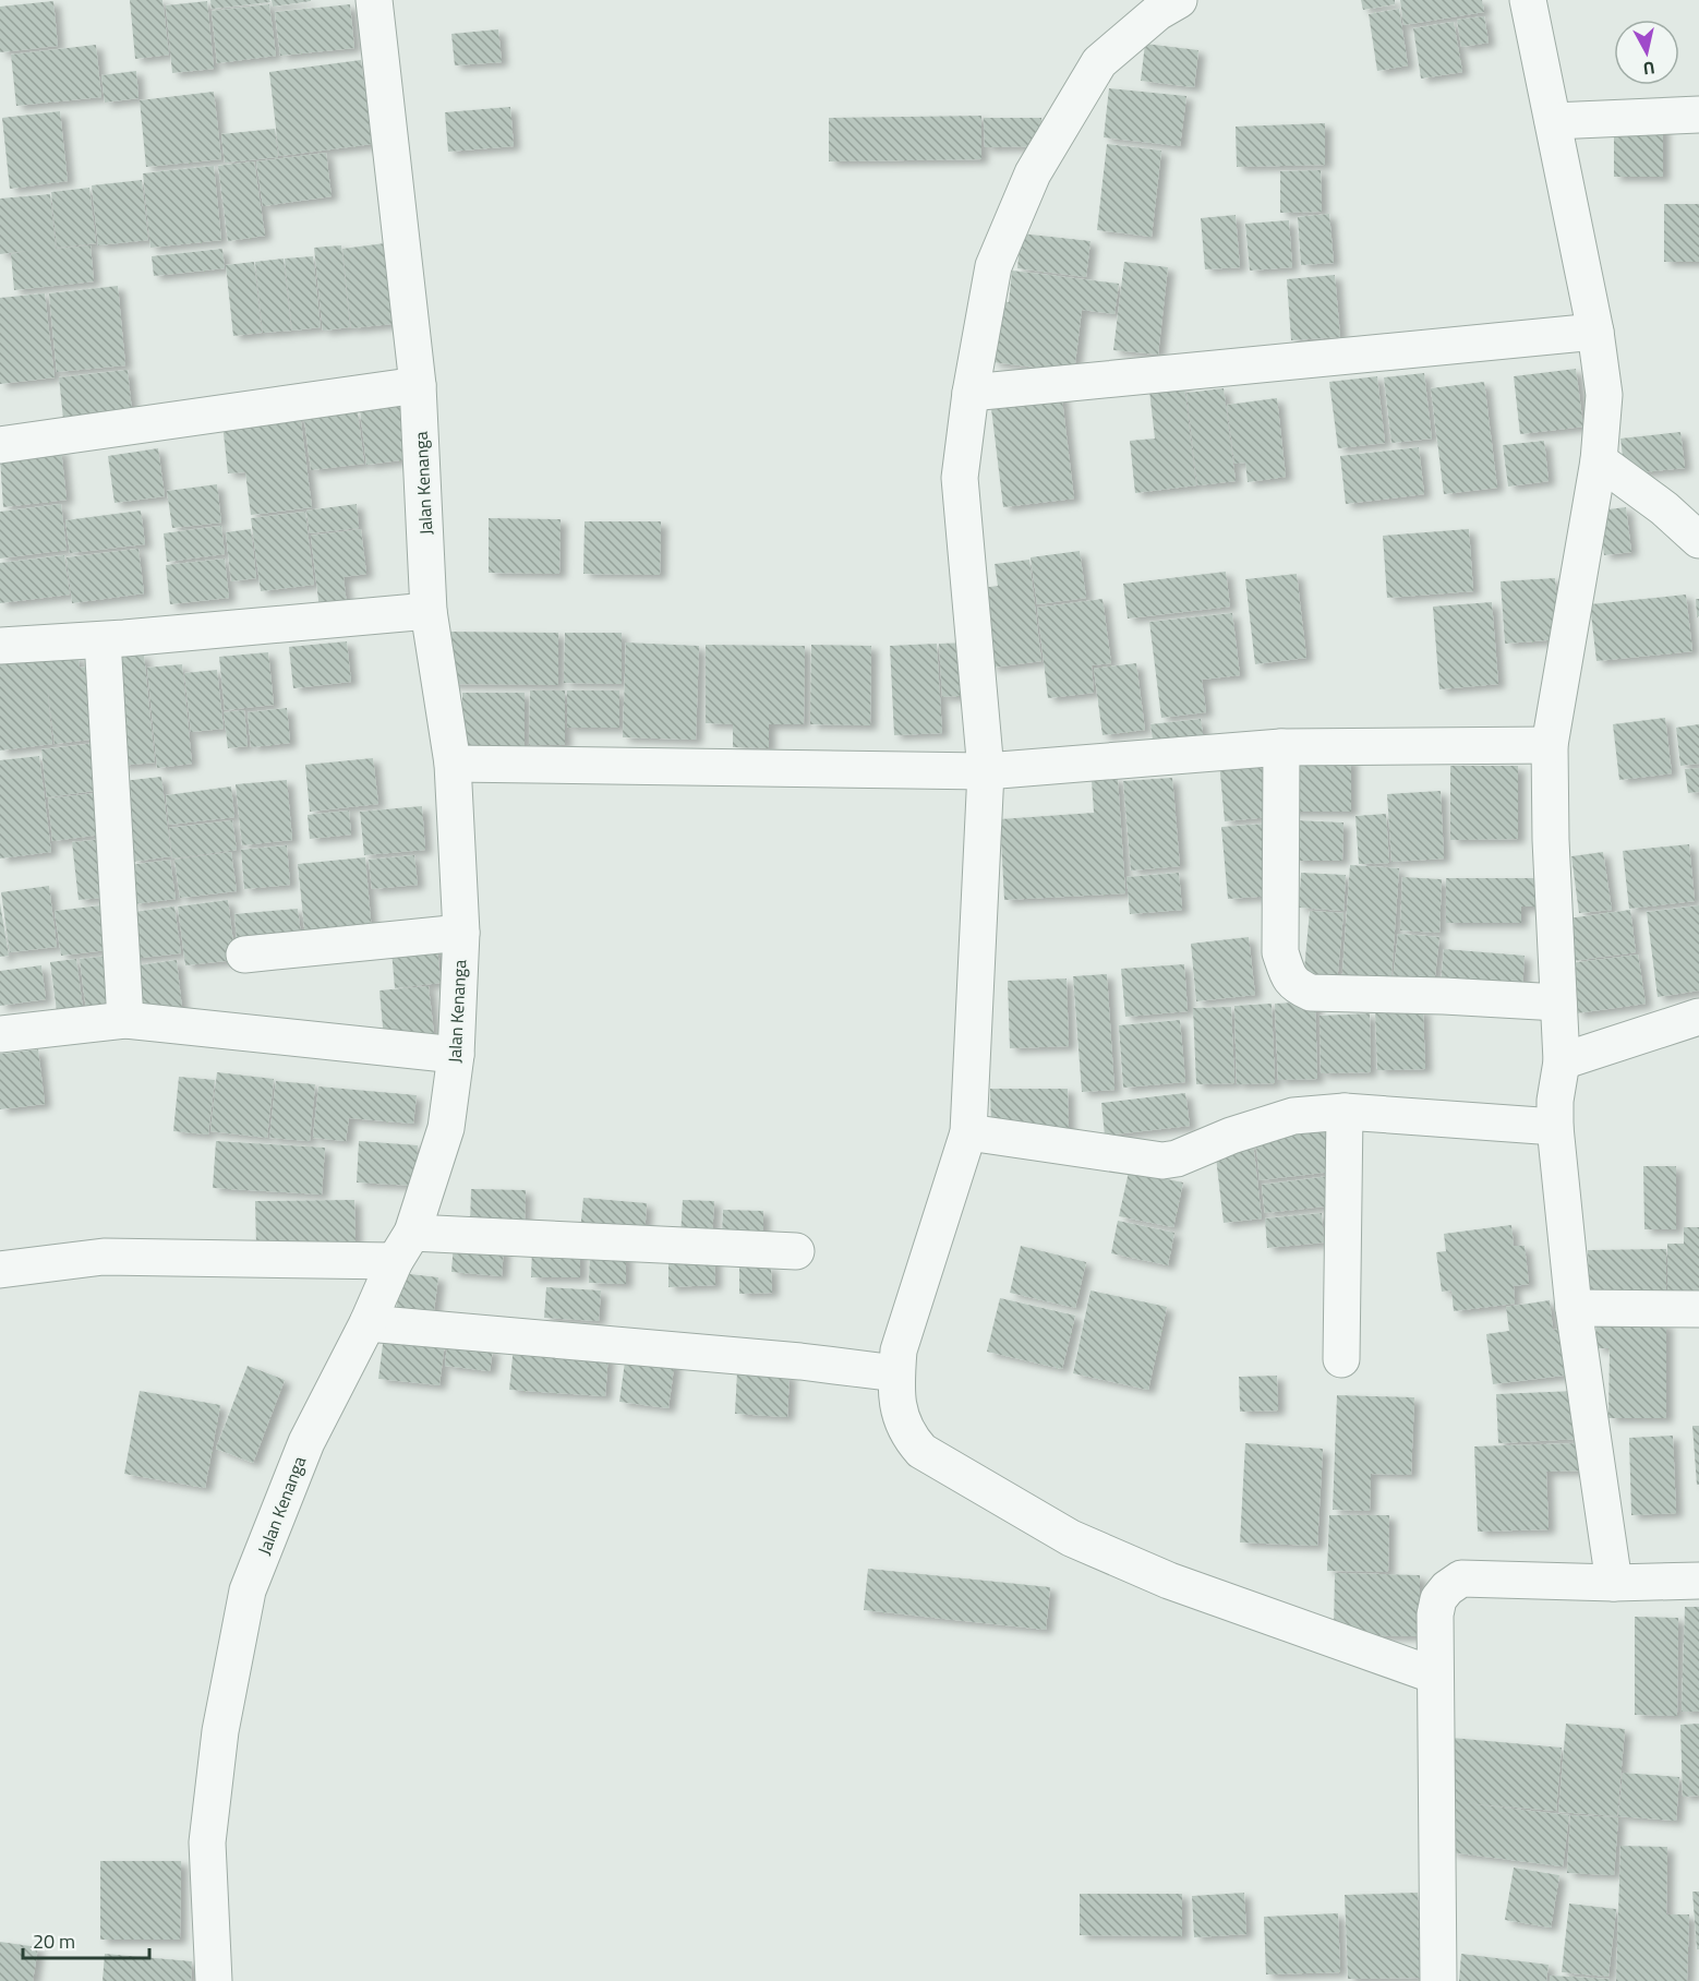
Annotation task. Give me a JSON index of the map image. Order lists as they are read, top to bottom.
{
  "streets": {
    "street": ["Jalan Kenanga"]
  },
  "scale_bar": "20 m",
  "north": "bottom"
}
